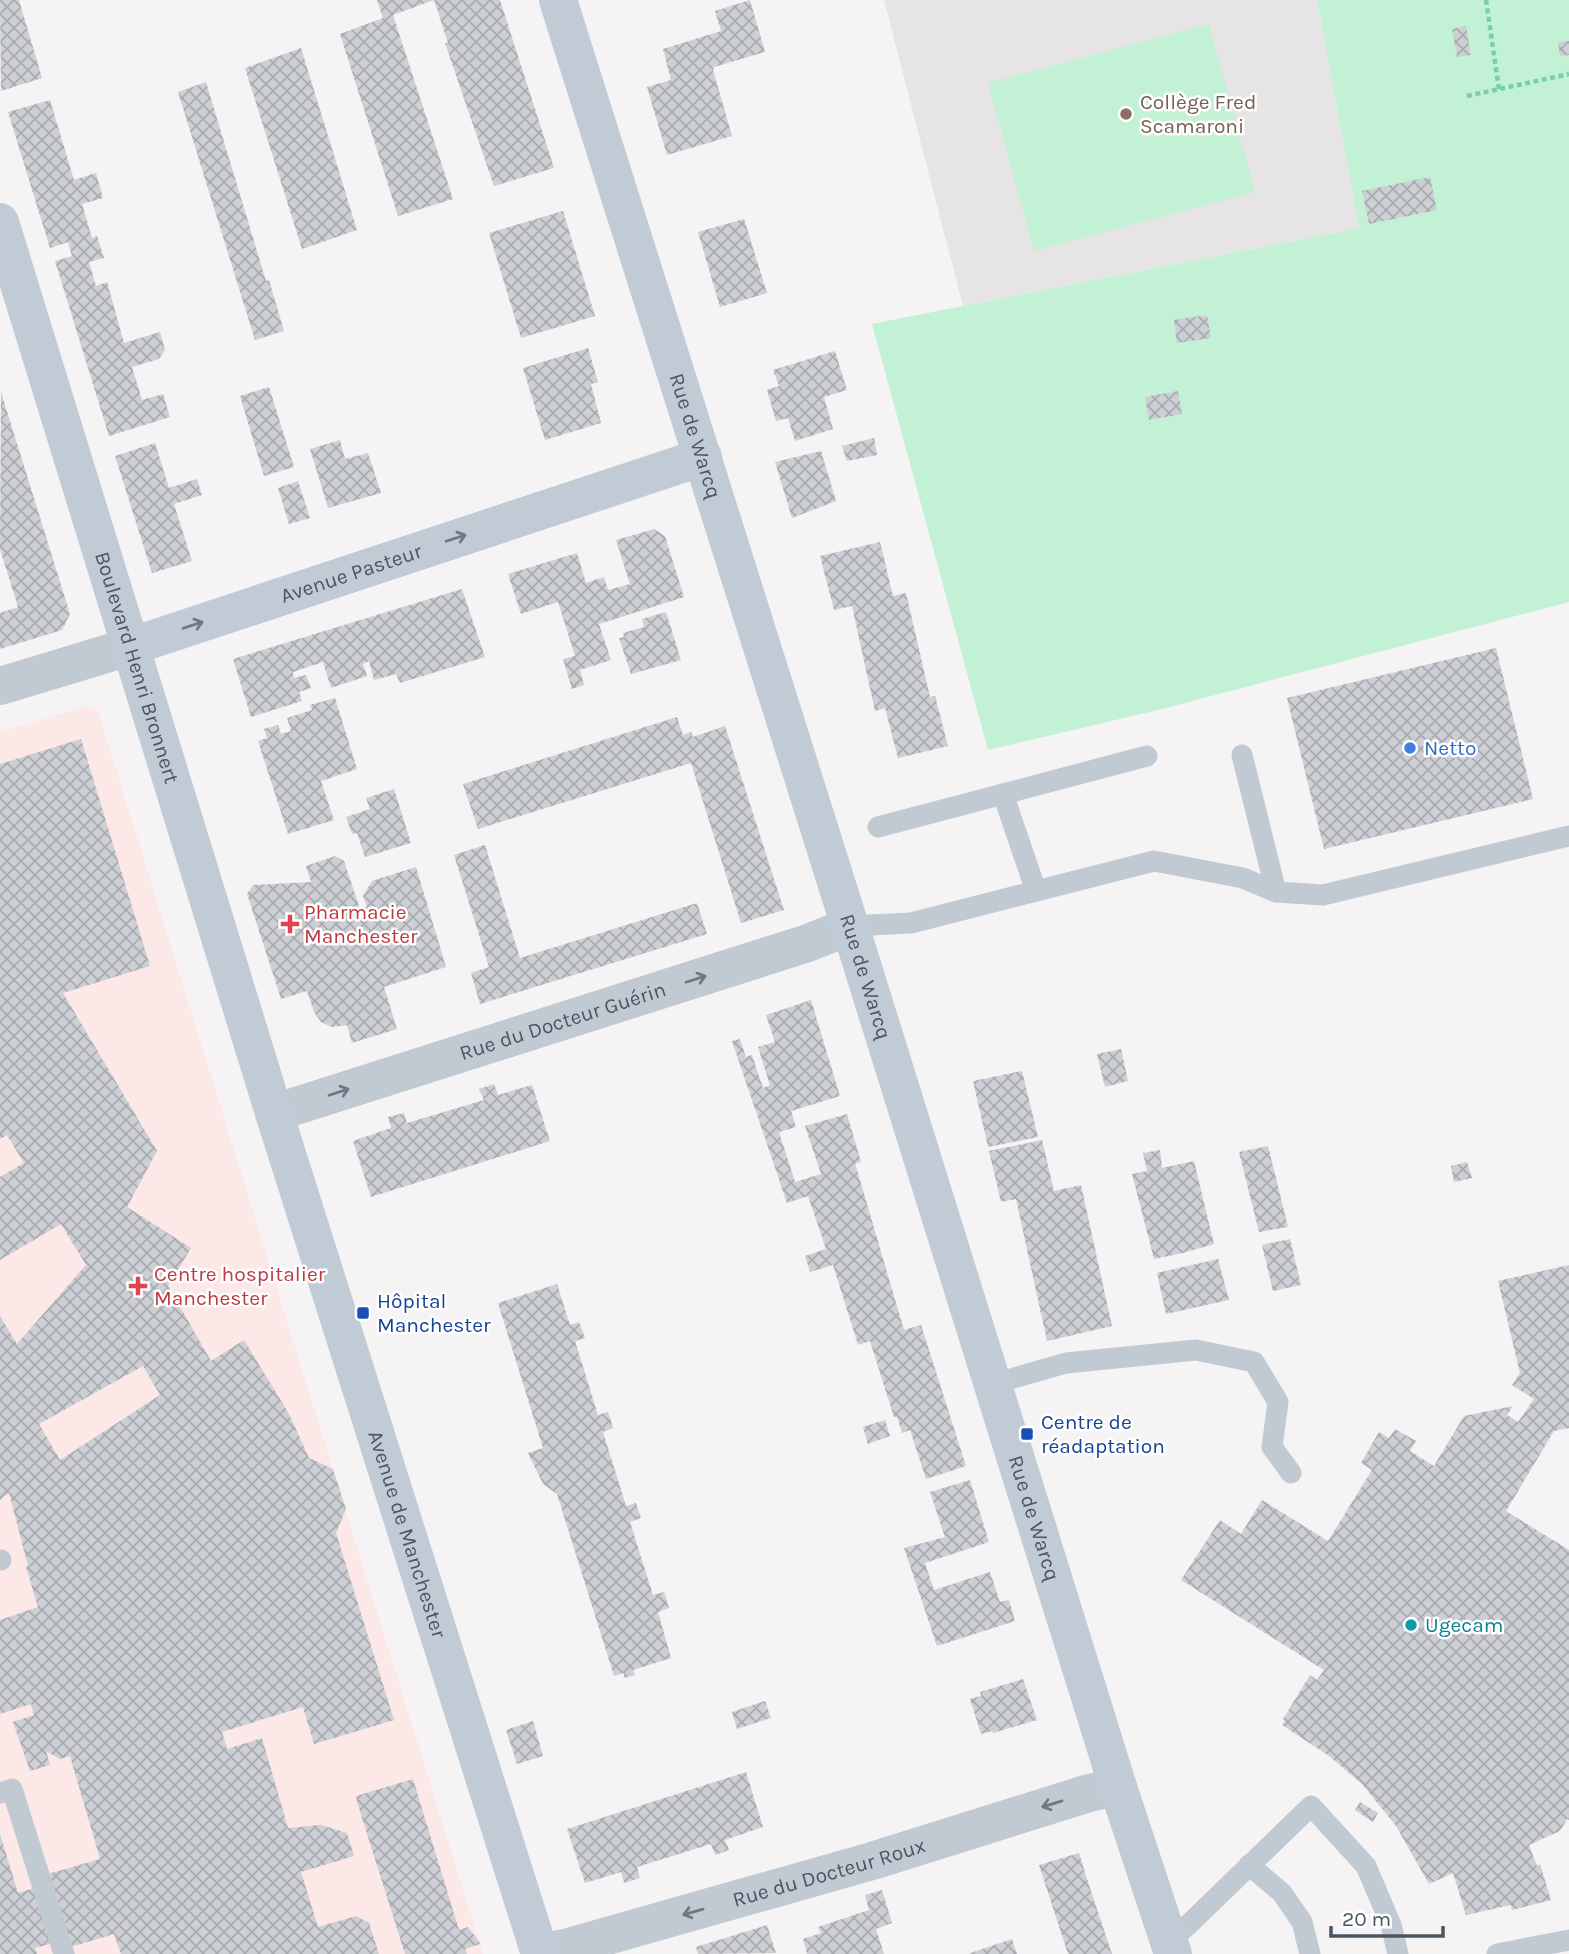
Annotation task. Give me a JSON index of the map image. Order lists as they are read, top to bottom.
{
  "streets": {
    "main road": [
      "Rue de Warcq",
      "Avenue Pasteur",
      "Boulevard Henri Bronnert",
      "Avenue de Manchester"
    ],
    "street": ["Rue du Docteur Guérin", "Rue du Docteur Roux"]
  },
  "crossings": [
    ["Rue de Warcq", "Avenue Pasteur"],
    ["Rue de Warcq", "Rue du Docteur Guérin"],
    ["Rue de Warcq", "Rue du Docteur Roux"],
    ["Avenue Pasteur", "Boulevard Henri Bronnert"],
    ["Boulevard Henri Bronnert", "Rue du Docteur Guérin"],
    ["Boulevard Henri Bronnert", "Avenue de Manchester"],
    ["Rue du Docteur Guérin", "Avenue de Manchester"],
    ["Avenue de Manchester", "Rue du Docteur Roux"]
  ],
  "one_way": ["Avenue Pasteur", "Rue du Docteur Guérin", "Rue du Docteur Roux"],
  "places": {
    "other": ["Collège Fred Scamaroni", "Netto", "Ugecam"],
    "health": ["Pharmacie Manchester", "Centre hospitalier Manchester"],
    "transit": ["Hôpital Manchester", "Centre de réadaptation"]
  },
  "scale_bar": "20 m"
}
